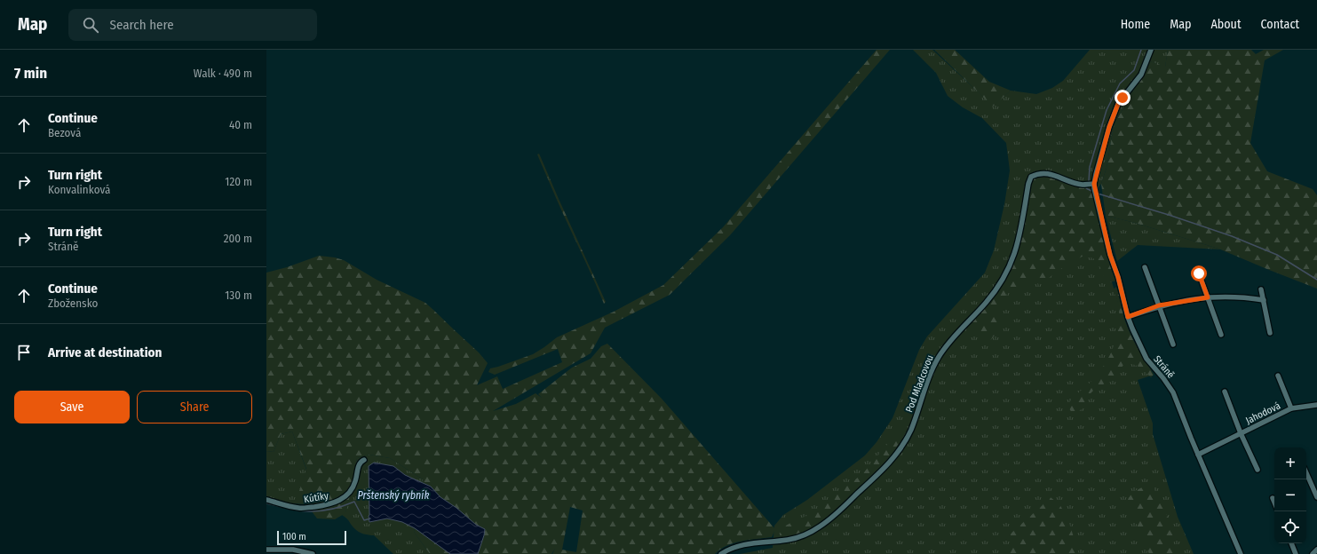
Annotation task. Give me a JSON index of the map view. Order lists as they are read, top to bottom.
{
  "streets": {
    "street": [
      "Stráně",
      "Pod Mladcovou",
      "Jahodová",
      "Kútíky"
    ]
  },
  "crossings": [
    ["Stráně", "Pod Mladcovou"],
    ["Stráně", "Jahodová"]
  ],
  "water": ["Prštenský rybník"],
  "scale_bar": "100 m",
  "page": {
    "header": "Map",
    "search": "Search here",
    "nav": [
      "Home",
      "Map",
      "About",
      "Contact"
    ],
    "heading": ["7 min", "Walk · 490 m"],
    "list": [
      ["Continue", "Bezová", "40 m"],
      ["Turn right", "Konvalinková", "120 m"],
      ["Turn right", "Stráně", "200 m"],
      ["Continue", "Zbožensko", "130 m"],
      "Arrive at destination"
    ],
    "buttons": ["Save", "Share"],
    "map_buttons": ["+", "−"],
    "scale": "100 m"
  }
}
